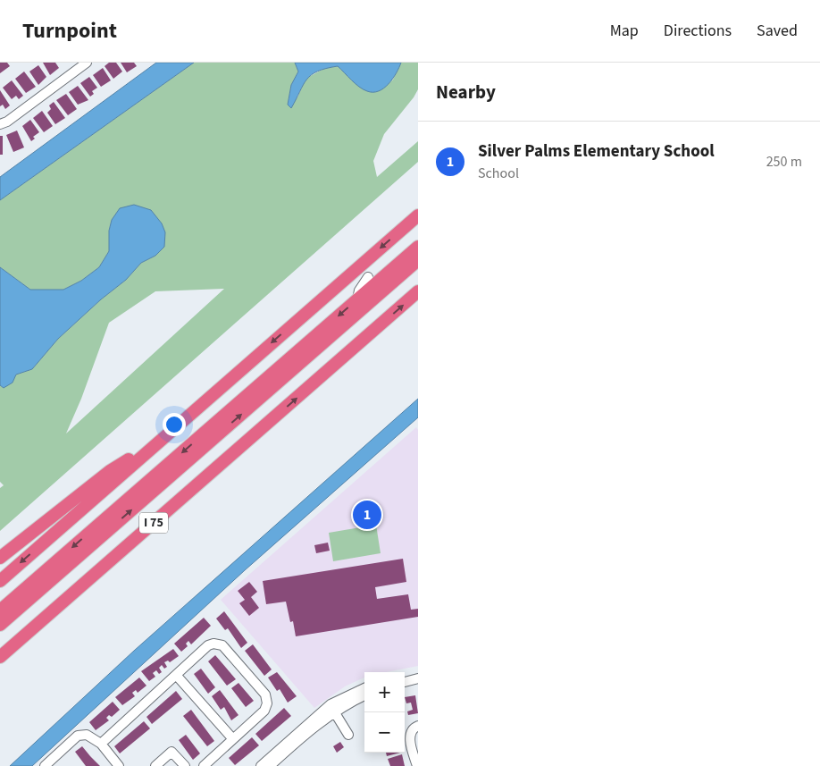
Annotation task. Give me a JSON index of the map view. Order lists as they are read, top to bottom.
{
  "streets": {
    "highway": ["I 75"]
  },
  "page": {
    "header": "Turnpoint",
    "nav": ["Map", "Directions", "Saved"],
    "heading": "Nearby",
    "list": [
      {
        "mark": "1",
        "name": "Silver Palms Elementary School",
        "note": "School",
        "value": "250 m"
      }
    ],
    "pins": "1",
    "map_buttons": ["+", "−"]
  }
}
